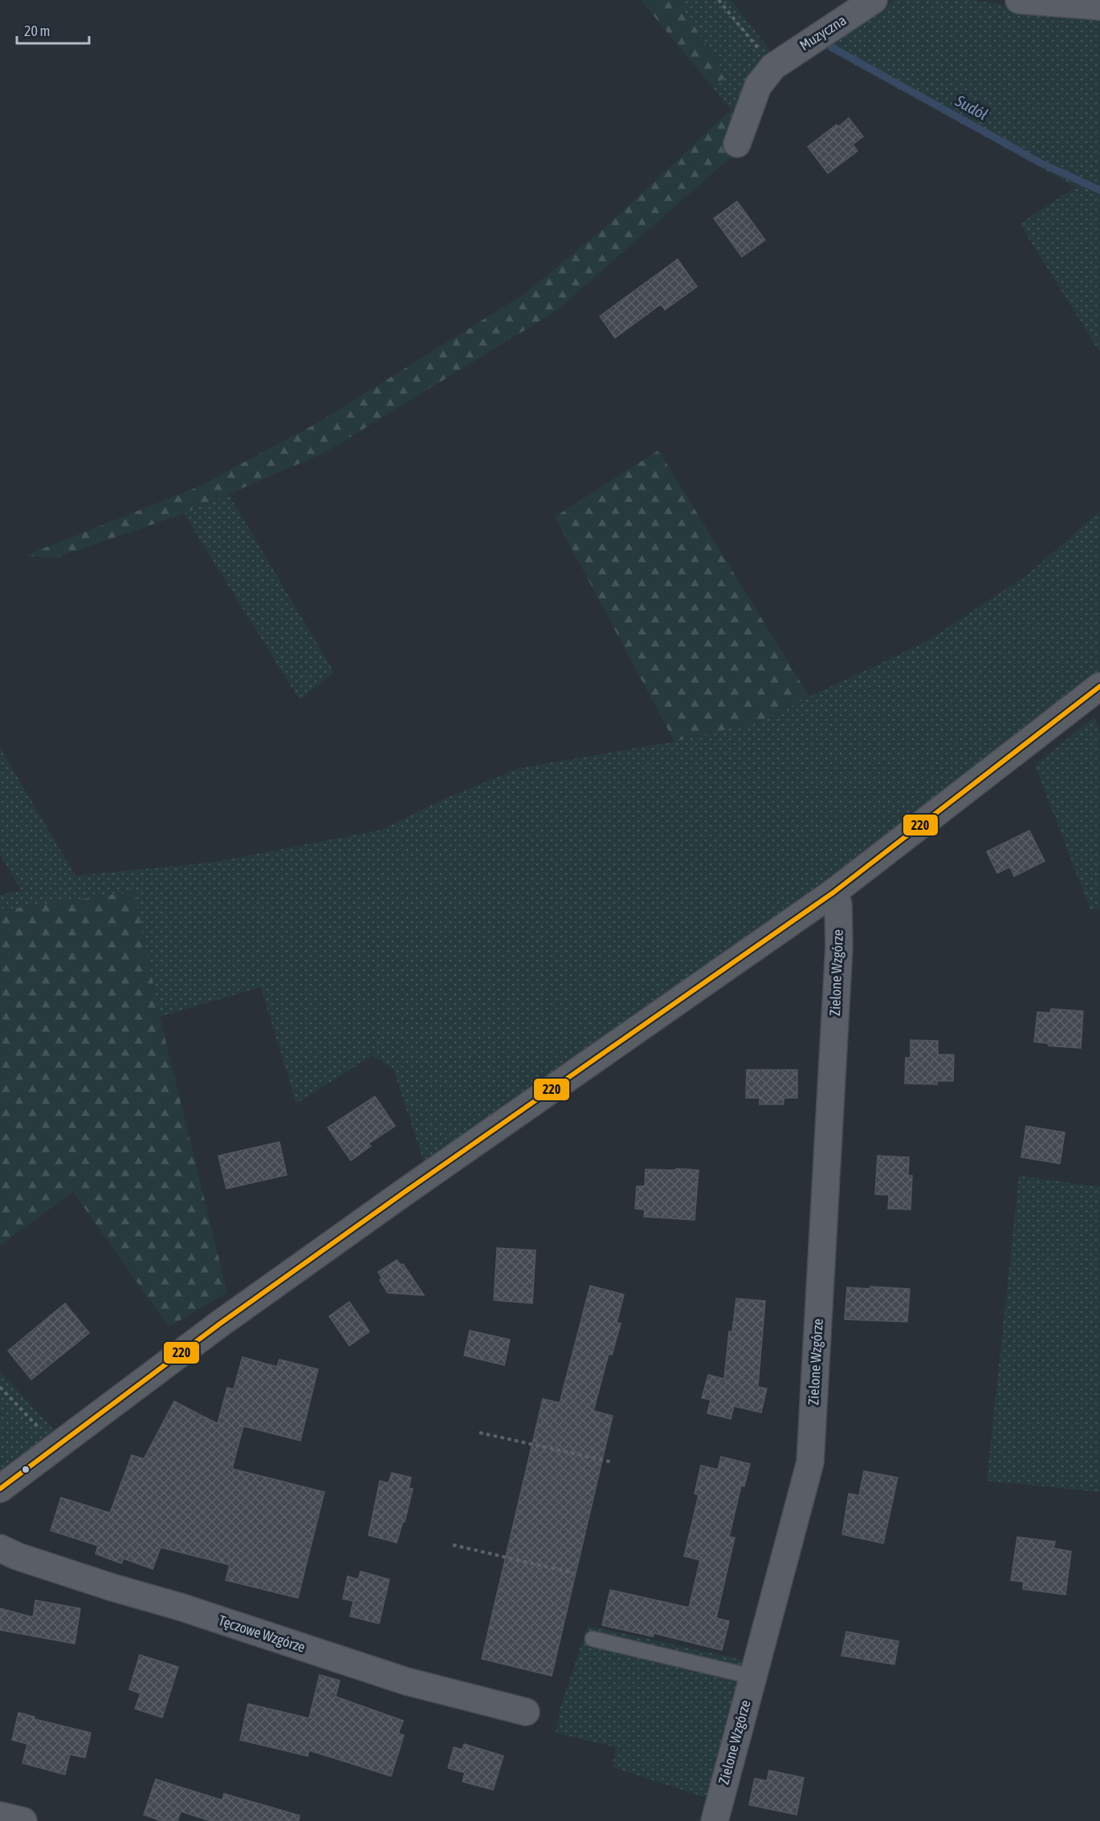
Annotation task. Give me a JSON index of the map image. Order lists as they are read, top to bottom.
{
  "streets": {
    "street": ["Muzyczna", "Zielone Wzgórze", "Tęczowe Wzgórze"]
  },
  "water": ["Sudół"],
  "lines": ["transit line 220"],
  "scale_bar": "20 m"
}
